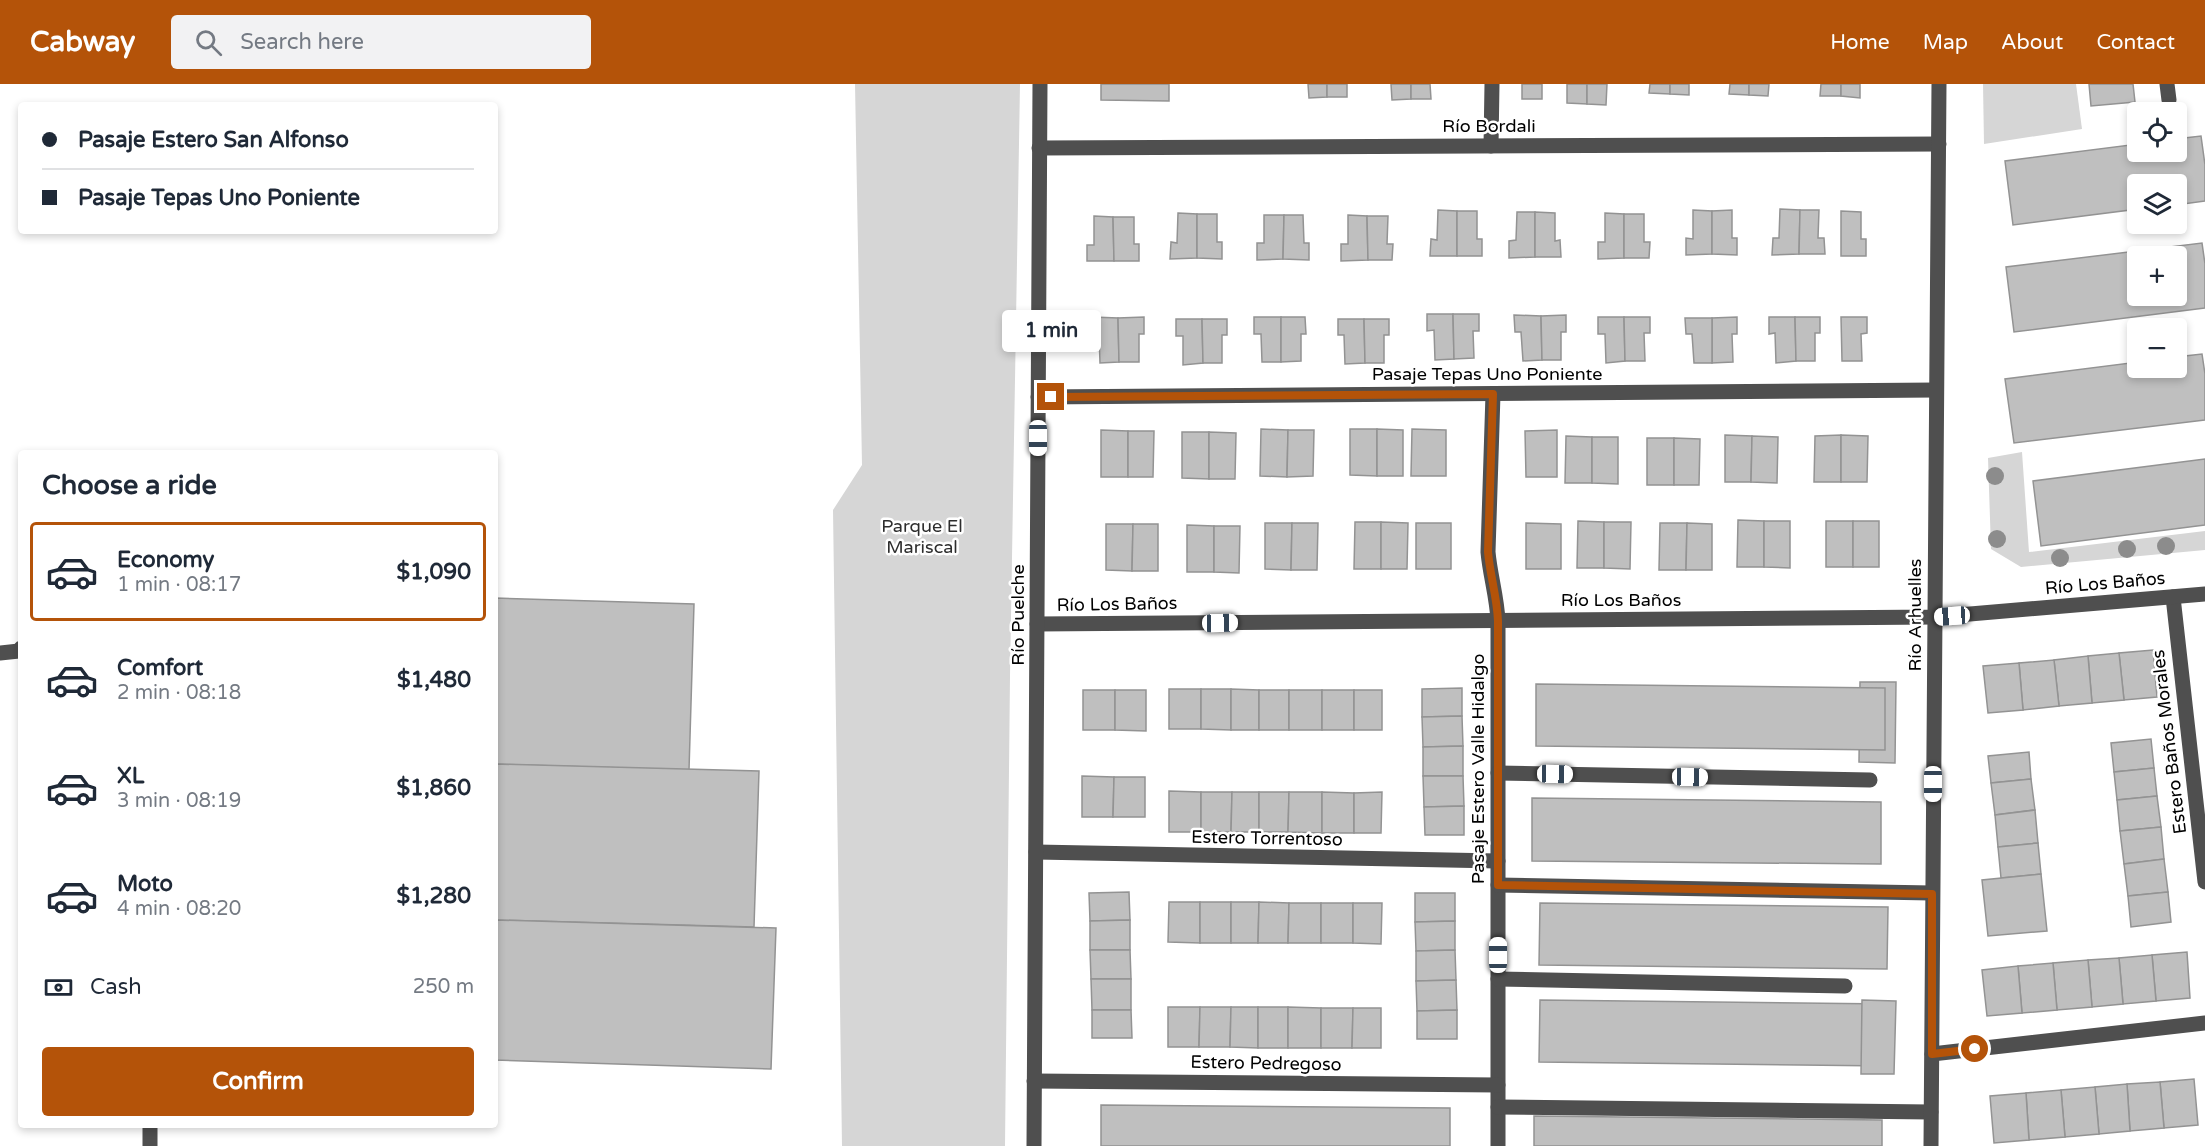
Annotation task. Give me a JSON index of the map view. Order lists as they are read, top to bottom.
{
  "streets": {
    "street": [
      "Río Bordali",
      "Pasaje Tepas Uno Poniente",
      "Río Los Baños",
      "Río Puelche",
      "Río Arhuelles",
      "Estero Baños Morales",
      "Pasaje Estero Valle Hidalgo",
      "Estero Torrentoso",
      "Estero Pedregoso"
    ]
  },
  "crossings": [
    ["Río Bordali", "Río Puelche"],
    ["Río Bordali", "Río Arhuelles"],
    ["Pasaje Tepas Uno Poniente", "Río Puelche"],
    ["Pasaje Tepas Uno Poniente", "Río Arhuelles"],
    ["Pasaje Tepas Uno Poniente", "Pasaje Estero Valle Hidalgo"],
    ["Río Los Baños", "Río Puelche"],
    ["Río Los Baños", "Río Arhuelles"],
    ["Río Los Baños", "Estero Baños Morales"],
    ["Río Los Baños", "Pasaje Estero Valle Hidalgo"],
    ["Río Puelche", "Estero Torrentoso"],
    ["Río Puelche", "Estero Pedregoso"],
    ["Pasaje Estero Valle Hidalgo", "Estero Torrentoso"],
    ["Pasaje Estero Valle Hidalgo", "Estero Pedregoso"]
  ],
  "parks": ["Parque El Mariscal"],
  "page": {
    "header": "Cabway",
    "search": "Search here",
    "nav": [
      "Home",
      "Map",
      "About",
      "Contact"
    ],
    "map_buttons": ["+", "−"],
    "banner": ["Pasaje Estero San Alfonso", "Pasaje Tepas Uno Poniente"],
    "bubble": "1 min",
    "heading": "Choose a ride",
    "list": [
      {
        "name": "Economy",
        "note": "1 min · 08:17",
        "value": "$1,090"
      },
      {
        "name": "Comfort",
        "note": "2 min · 08:18",
        "value": "$1,480"
      },
      {
        "name": "XL",
        "note": "3 min · 08:19",
        "value": "$1,860"
      },
      {
        "name": "Moto",
        "note": "4 min · 08:20",
        "value": "$1,280"
      }
    ],
    "pay": ["Cash", "250 m"],
    "buttons": "Confirm"
  }
}
